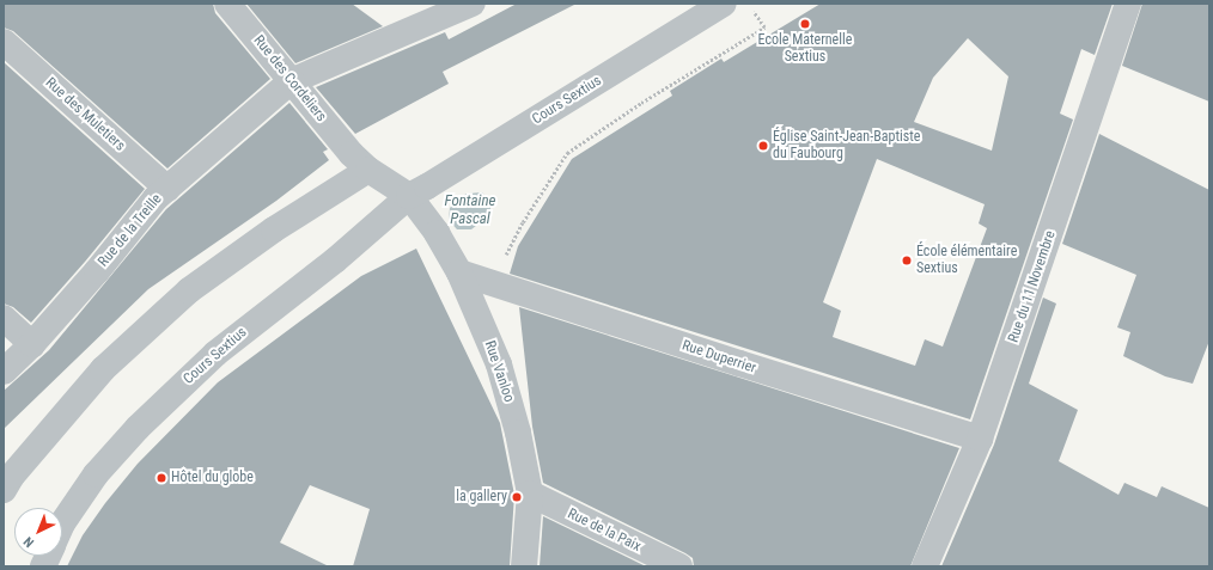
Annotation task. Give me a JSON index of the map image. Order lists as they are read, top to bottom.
{
  "streets": {
    "street": [
      "Rue des Cordeliers",
      "Cours Sextius",
      "Rue des Muletiers",
      "Rue de la Treille",
      "Rue du 11 Novembre",
      "Rue Duperrier",
      "Rue Vanloo",
      "Rue de la Paix"
    ]
  },
  "crossings": [
    ["Rue des Cordeliers", "Rue de la Treille"],
    ["Cours Sextius", "Rue Vanloo"],
    ["Rue des Muletiers", "Rue de la Treille"],
    ["Rue du 11 Novembre", "Rue Duperrier"],
    ["Rue Duperrier", "Rue Vanloo"],
    ["Rue Vanloo", "Rue de la Paix"]
  ],
  "water": ["Fontaine Pascal"],
  "places": [
    "Ecole Maternelle Sextius",
    "Église Saint-Jean-Baptiste du Faubourg",
    "École élémentaire Sextius",
    "Hôtel du globe",
    "la gallery"
  ],
  "north": "bottom left"
}
